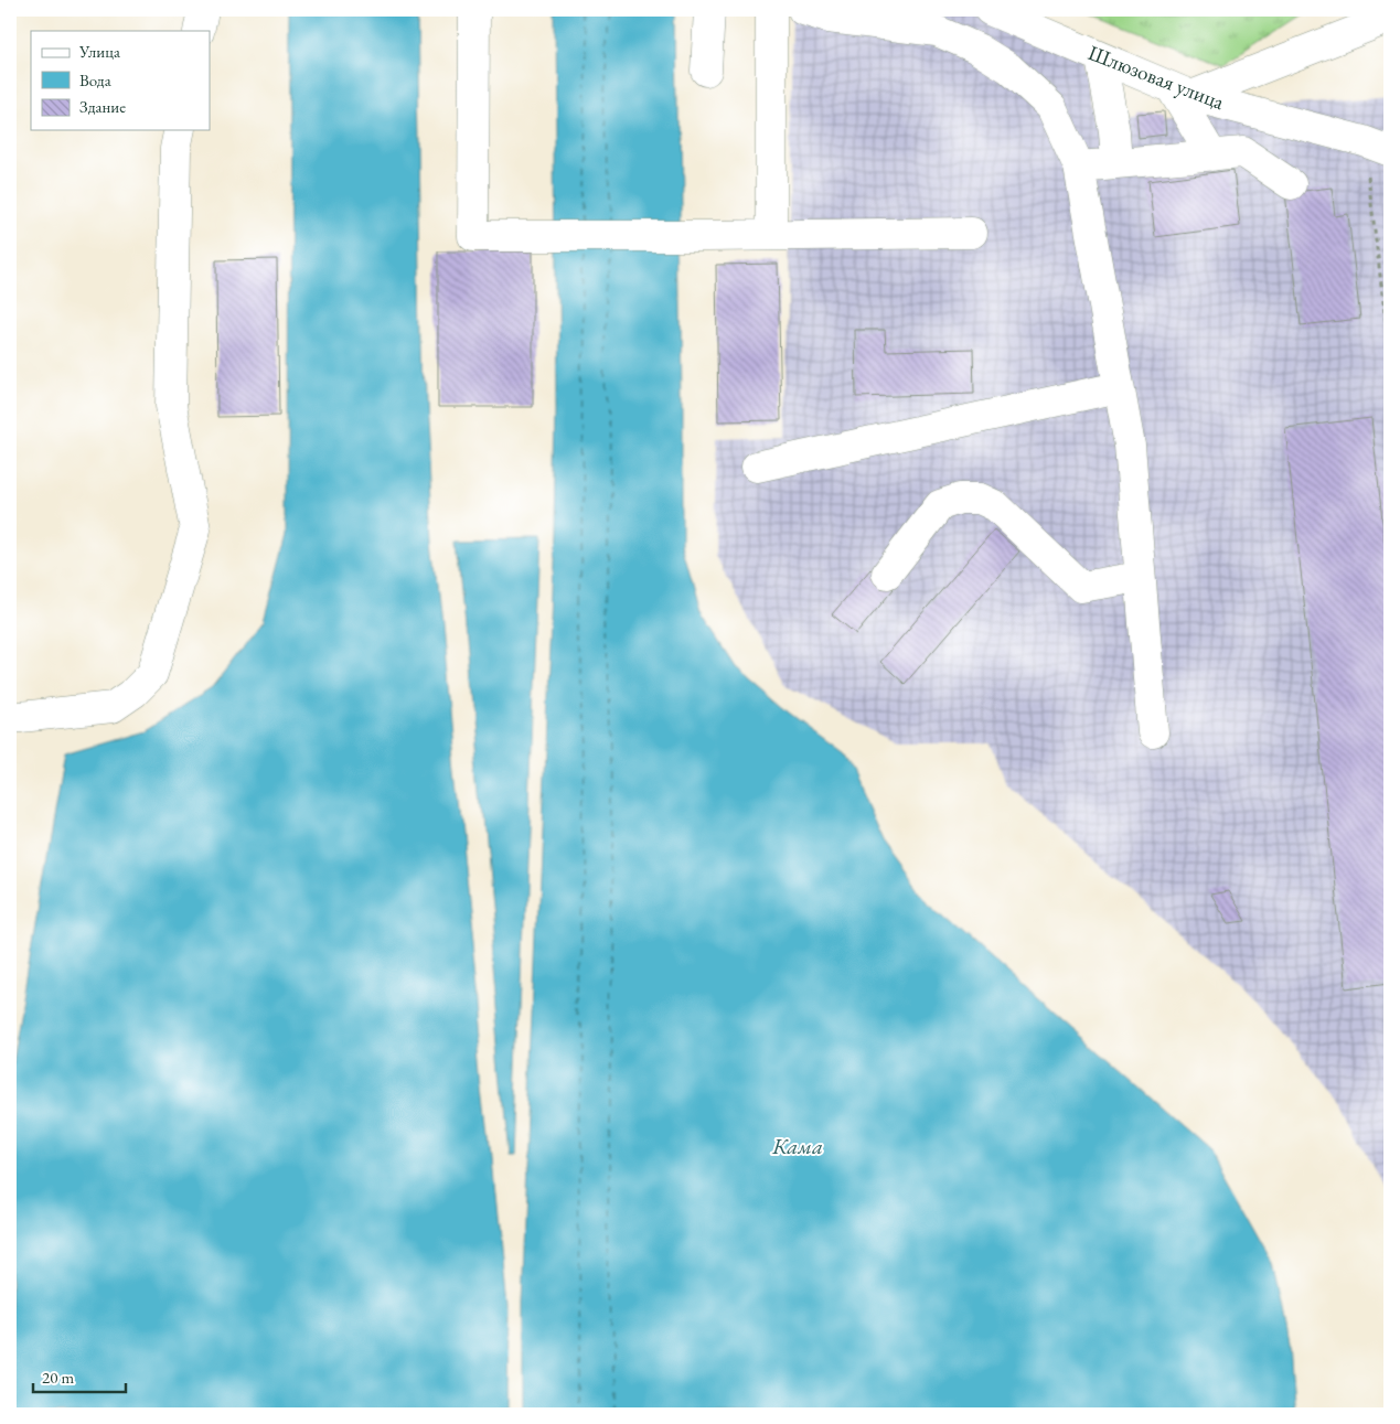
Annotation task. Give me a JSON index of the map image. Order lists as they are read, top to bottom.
{
  "streets": {
    "street": ["Шлюзовая улица"]
  },
  "water": ["Кама"],
  "legend": ["Улица", "Вода", "Здание"],
  "scale_bar": "20 m"
}
